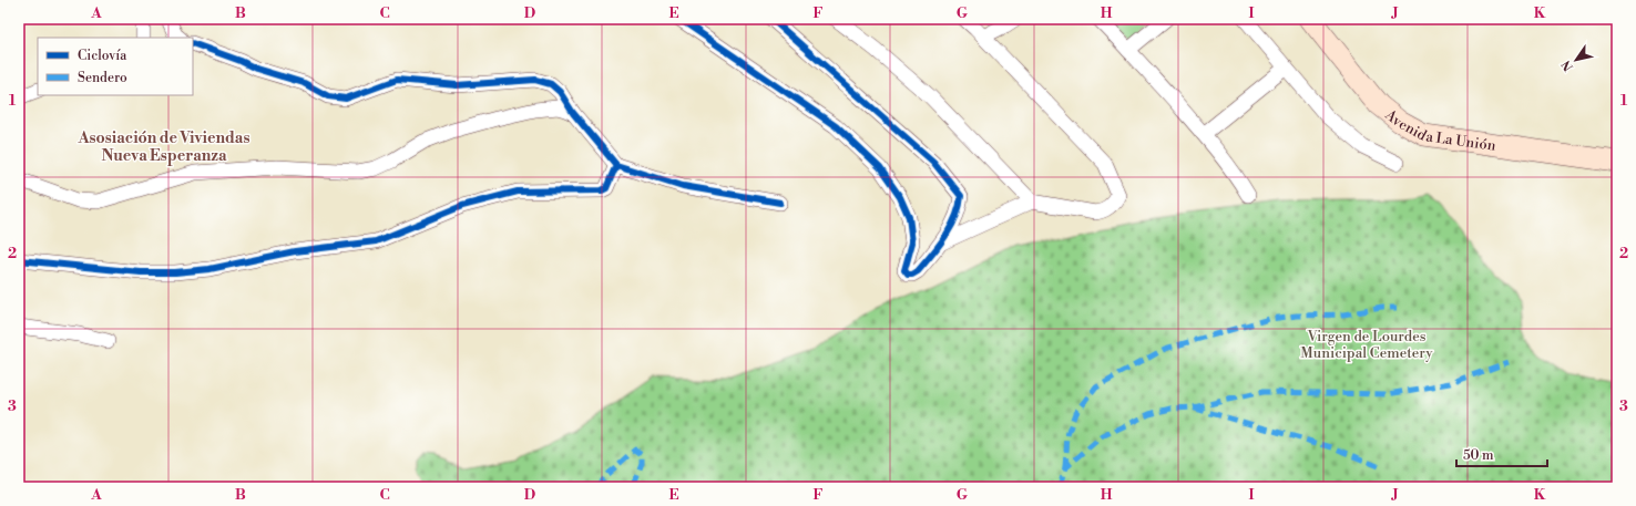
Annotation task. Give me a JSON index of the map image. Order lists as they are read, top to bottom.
{
  "streets": {
    "main road": ["Avenida La Unión"]
  },
  "districts": ["Asosiación de Viviendas Nueva Esperanza"],
  "parks": ["Virgen de Lourdes Municipal Cemetery"],
  "legend": ["Ciclovía", "Sendero"],
  "scale_bar": "50 m",
  "north": "bottom left",
  "grid": {
    "columns": [
      "A",
      "B",
      "C",
      "D",
      "E",
      "F",
      "G",
      "H",
      "I",
      "J",
      "K"
    ],
    "rows": ["1", "2", "3"]
  }
}
